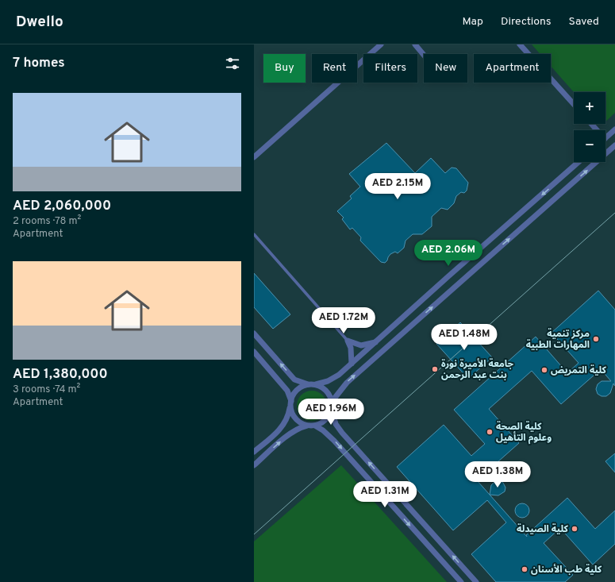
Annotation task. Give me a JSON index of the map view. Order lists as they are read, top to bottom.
{
  "places": [
    "مركز تنمية المهارات الطبية",
    "جامعة الأميرة نورة بنت عبد الرحمن",
    "كلية التمريض",
    "كلية الصحة وعلوم التأهيل",
    "كلية الصيدلة",
    "كلية طب الأسنان"
  ],
  "page": {
    "header": "Dwello",
    "nav": ["Map", "Directions", "Saved"],
    "heading": "7 homes",
    "chip": [
      "Buy",
      "Rent",
      "Filters",
      "New",
      "Apartment"
    ],
    "list": [
      {
        "name": "AED 2,060,000",
        "note": "2 rooms · 78 m² · Apartment"
      },
      {
        "name": "AED 1,380,000",
        "note": "3 rooms · 74 m² · Apartment"
      }
    ],
    "map_buttons": ["+", "−"],
    "price": [
      "AED 2.15M",
      "AED 2.06M",
      "AED 1.72M",
      "AED 1.48M",
      "AED 1.96M",
      "AED 1.38M",
      "AED 1.31M"
    ]
  }
}
